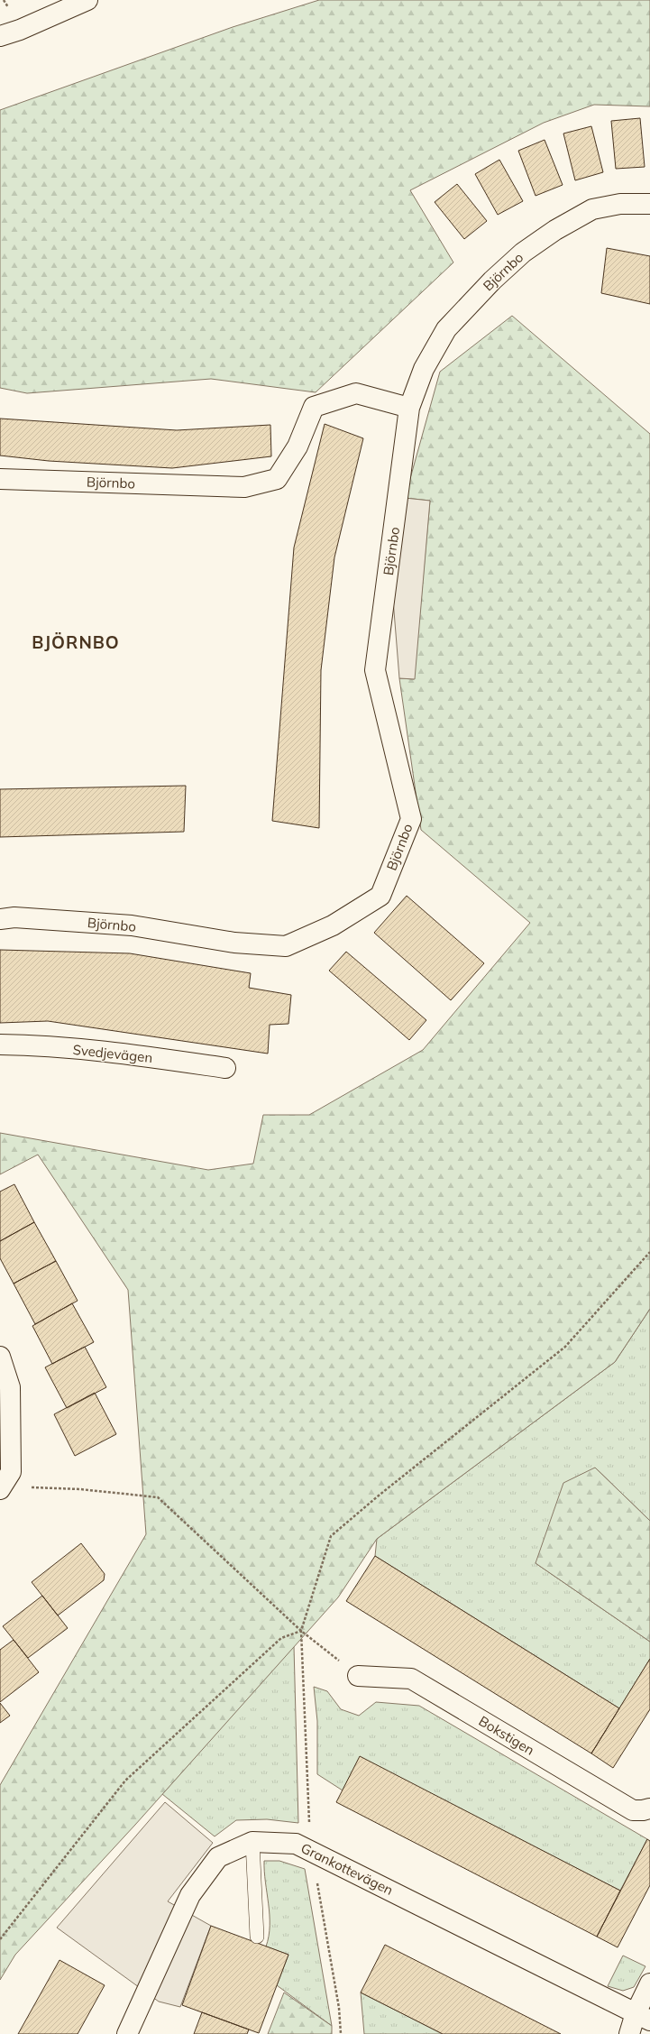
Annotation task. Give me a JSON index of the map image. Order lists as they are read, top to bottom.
{
  "streets": {
    "street": [
      "Björnbo",
      "Svedjevägen",
      "Bokstigen",
      "Grankottevägen"
    ]
  },
  "districts": ["BJÖRNBO"]
}
